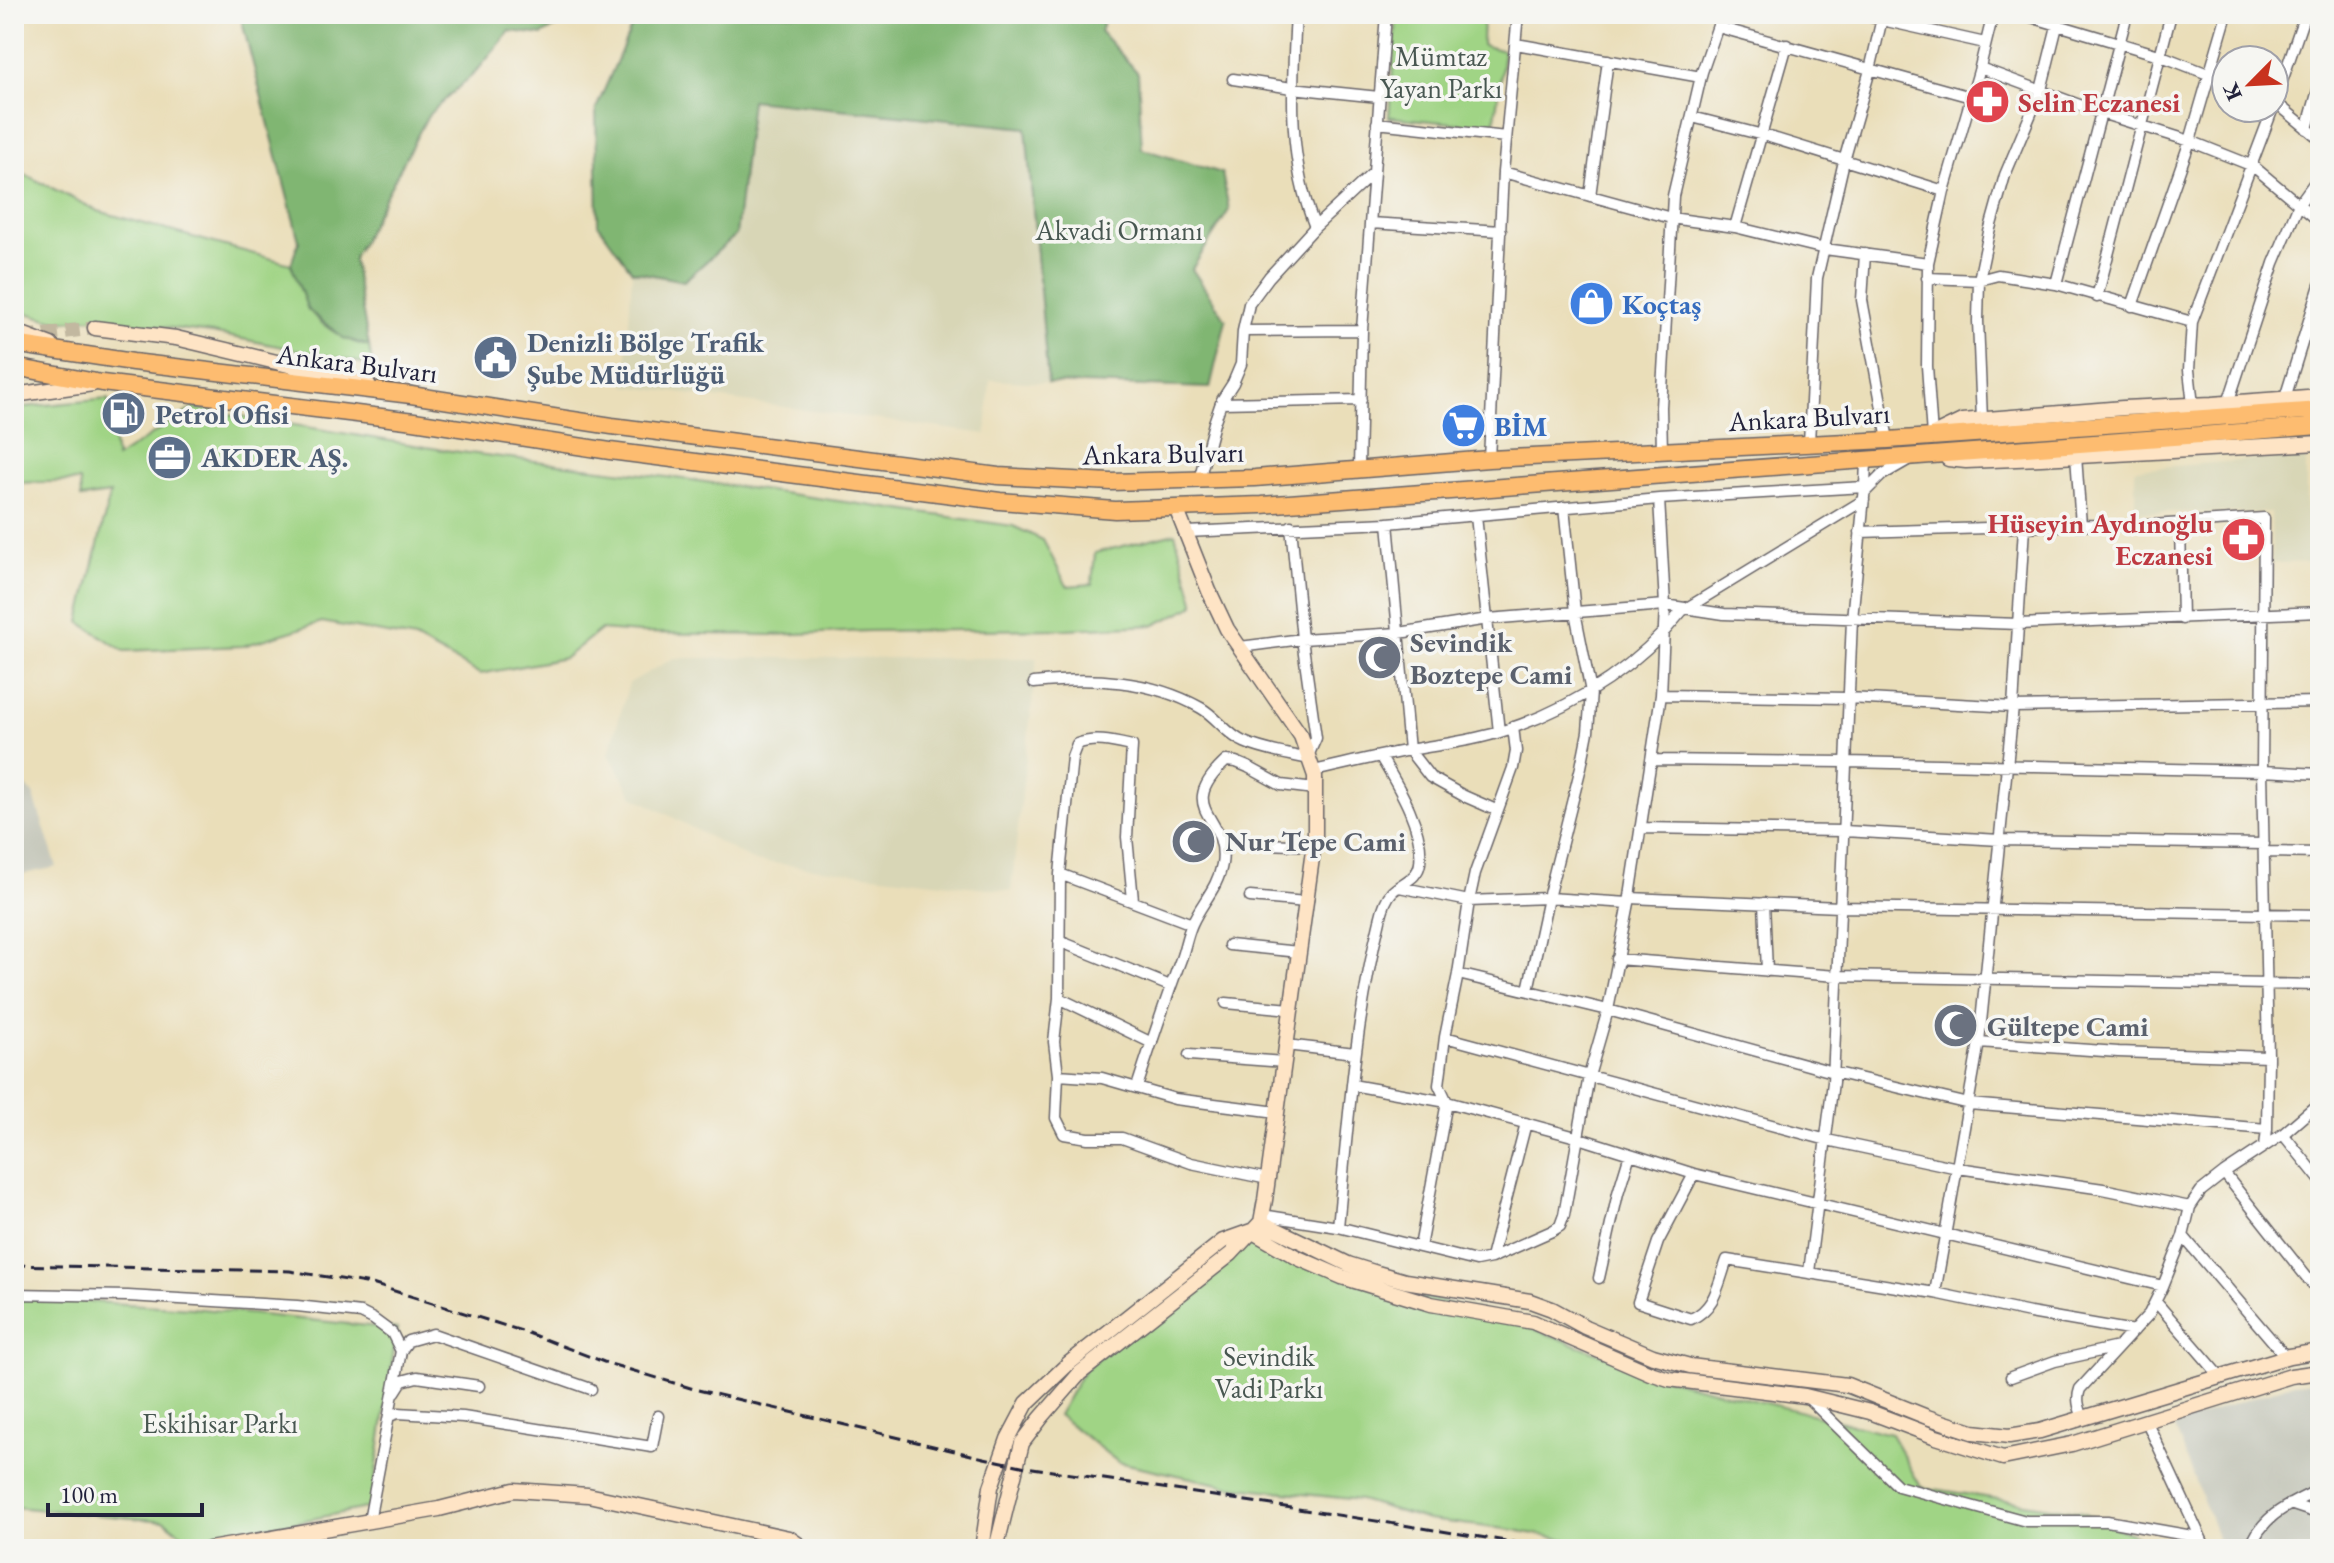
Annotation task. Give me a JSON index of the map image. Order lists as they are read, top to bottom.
{
  "streets": {
    "main road": ["Ankara Bulvarı"]
  },
  "parks": [
    "Mümtaz Yayan Parkı",
    "Akvadi Ormanı",
    "Sevindik Vadi Parkı",
    "Eskihisar Parkı"
  ],
  "places": {
    "pharmacy": ["Selin Eczanesi", "Hüseyin Aydınoğlu Eczanesi"],
    "shop": ["Koçtaş"],
    "public building": ["Denizli Bölge Trafik Şube Müdürlüğü"],
    "fuel station": ["Petrol Ofisi"],
    "supermarket": ["BİM"],
    "office": ["AKDER AŞ."],
    "mosque": ["Sevindik Boztepe Cami", "Nur Tepe Cami", "Gültepe Cami"]
  },
  "scale_bar": "100 m",
  "north": "bottom left"
}
